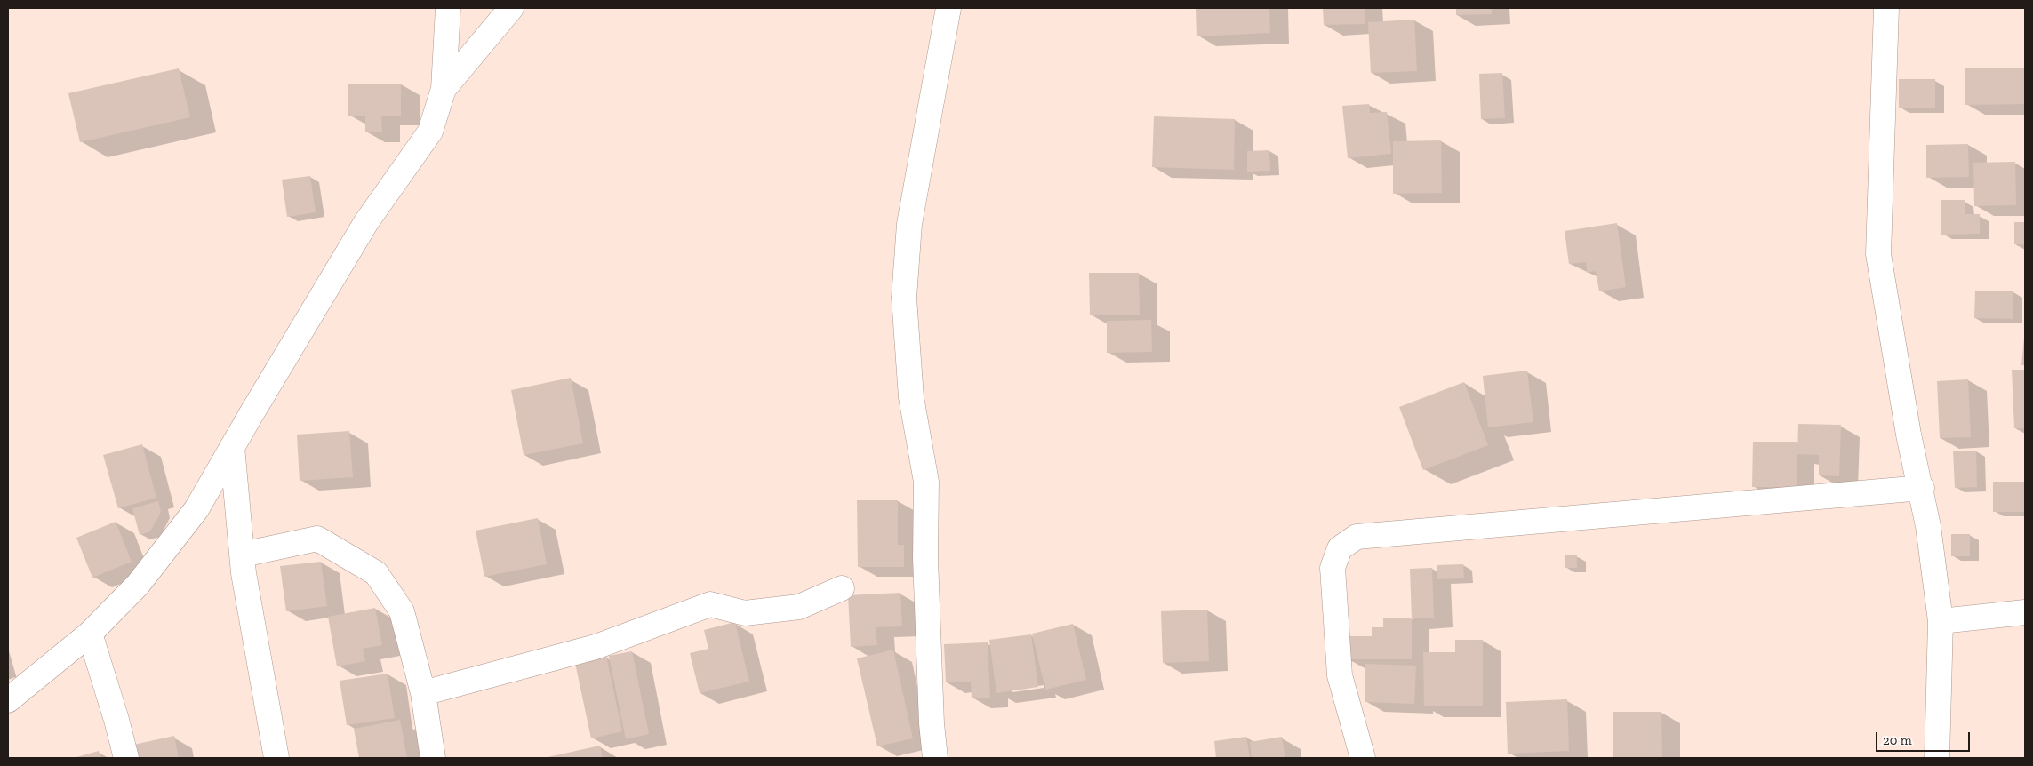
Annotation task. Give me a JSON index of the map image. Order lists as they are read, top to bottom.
{
  "scale_bar": "20 m"
}
